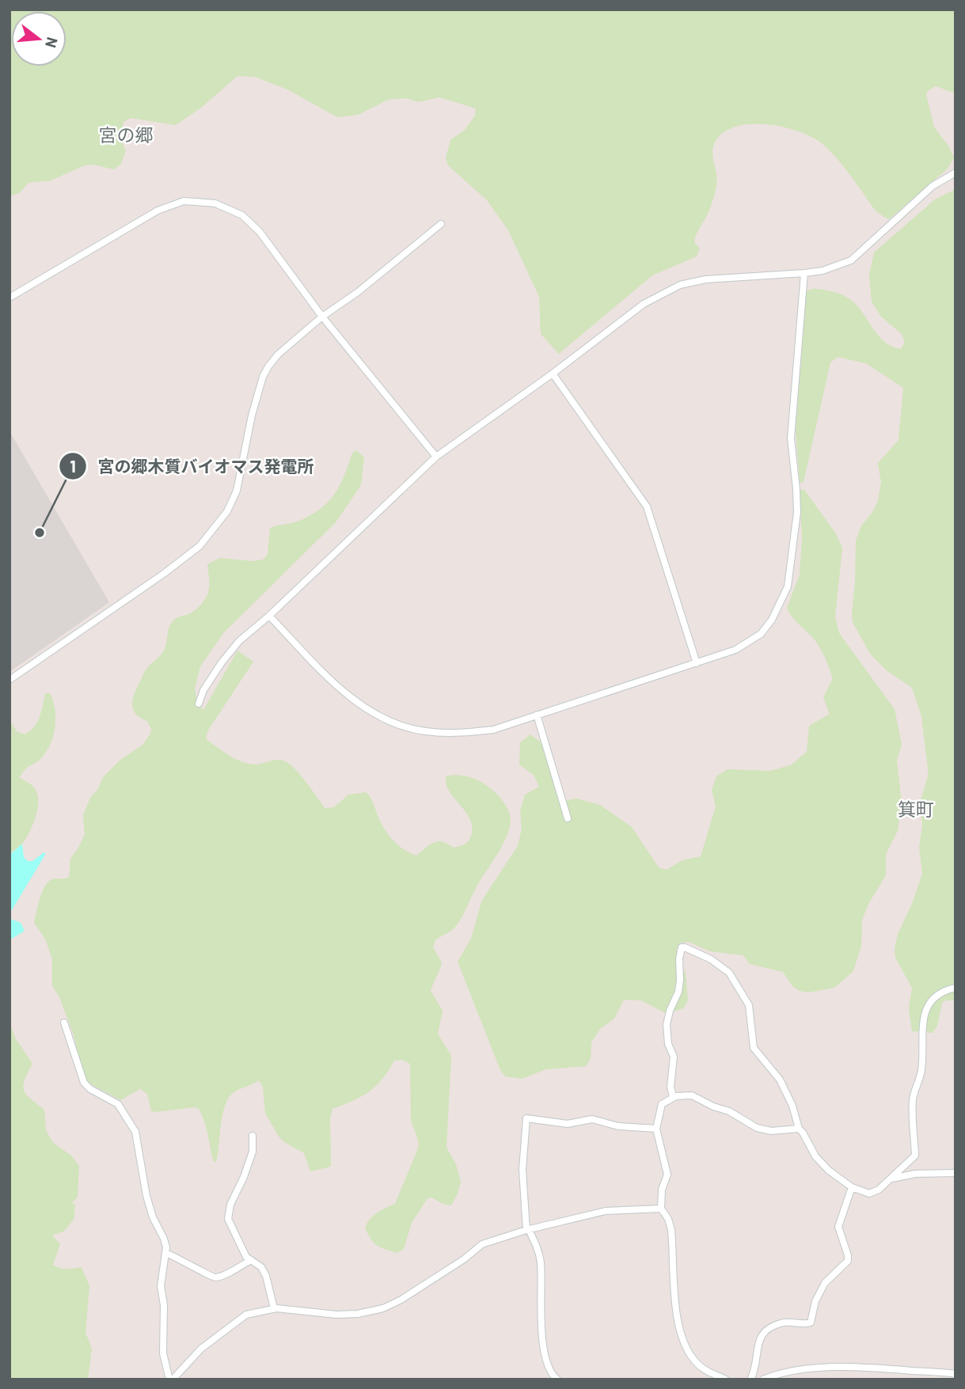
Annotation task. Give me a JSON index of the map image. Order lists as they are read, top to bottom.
{
  "districts": ["宮の郷", "箕町"],
  "places": ["宮の郷木質バイオマス発電所"],
  "north": "right"
}
